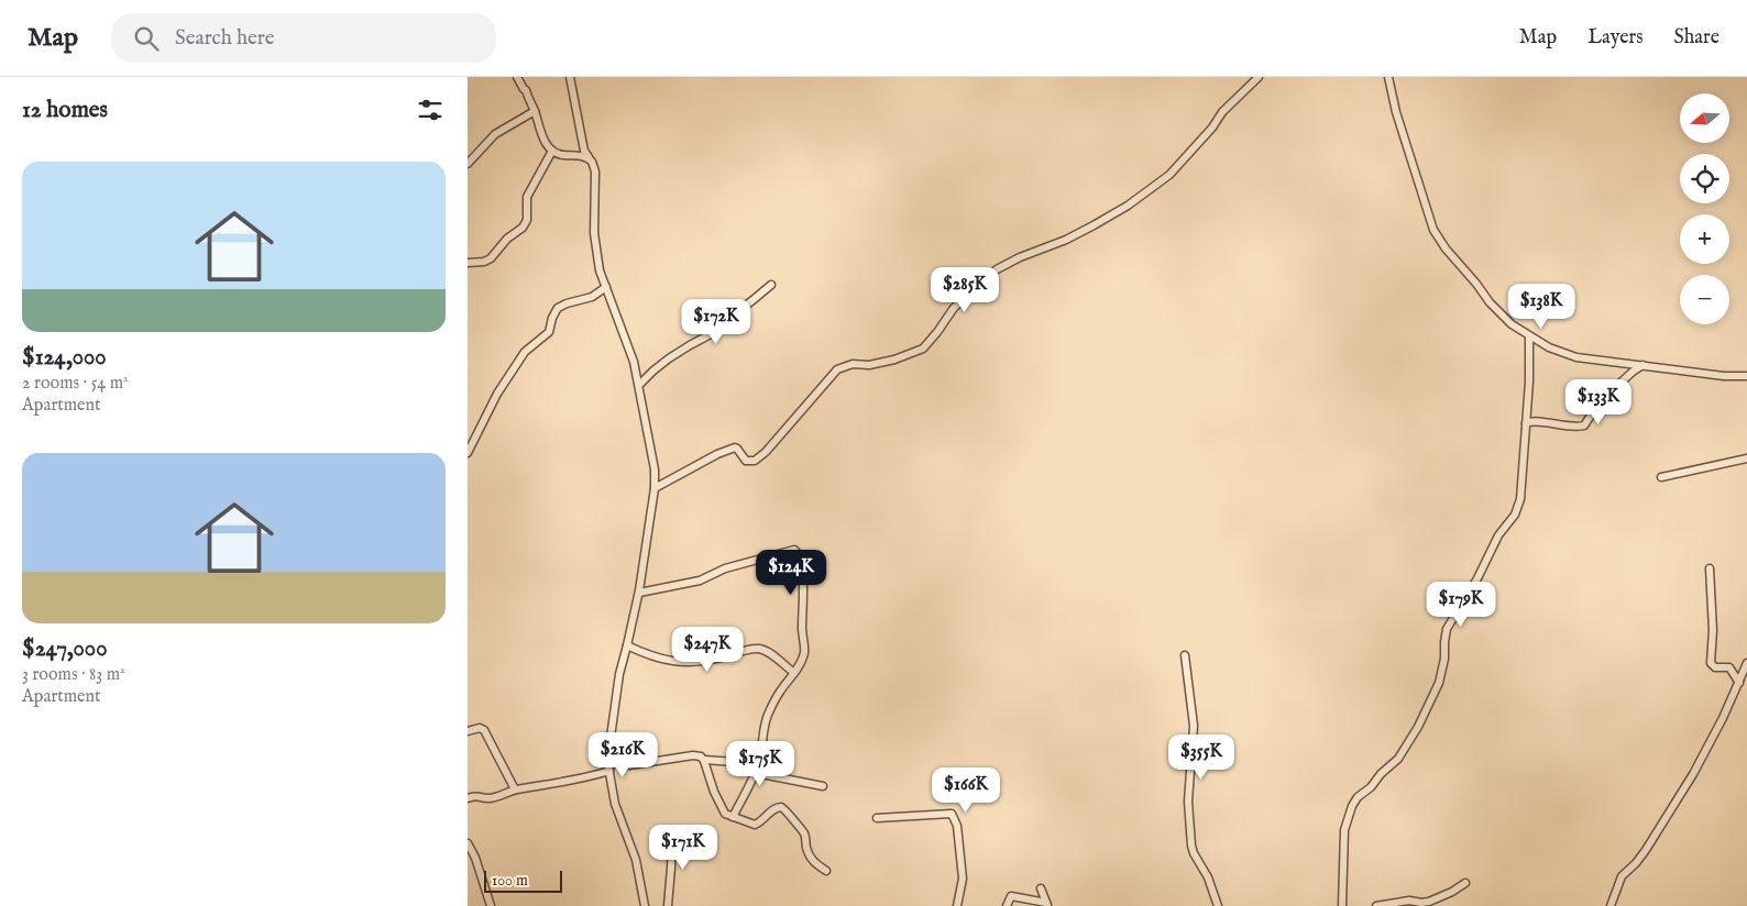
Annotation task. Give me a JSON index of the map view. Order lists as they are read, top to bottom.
{
  "scale_bar": "100 m",
  "north": "left",
  "page": {
    "header": "Map",
    "search": "Search here",
    "nav": ["Map", "Layers", "Share"],
    "heading": "12 homes",
    "map_buttons": ["+", "−"],
    "list": [
      {
        "name": "$124,000",
        "note": "2 rooms · 54 m² · Apartment"
      },
      {
        "name": "$247,000",
        "note": "3 rooms · 83 m² · Apartment"
      }
    ],
    "price": [
      "$285K",
      "$138K",
      "$172K",
      "$133K",
      "$124K",
      "$179K",
      "$247K",
      "$216K",
      "$355K",
      "$175K",
      "$166K",
      "$171K"
    ],
    "scale": "100 m"
  }
}
